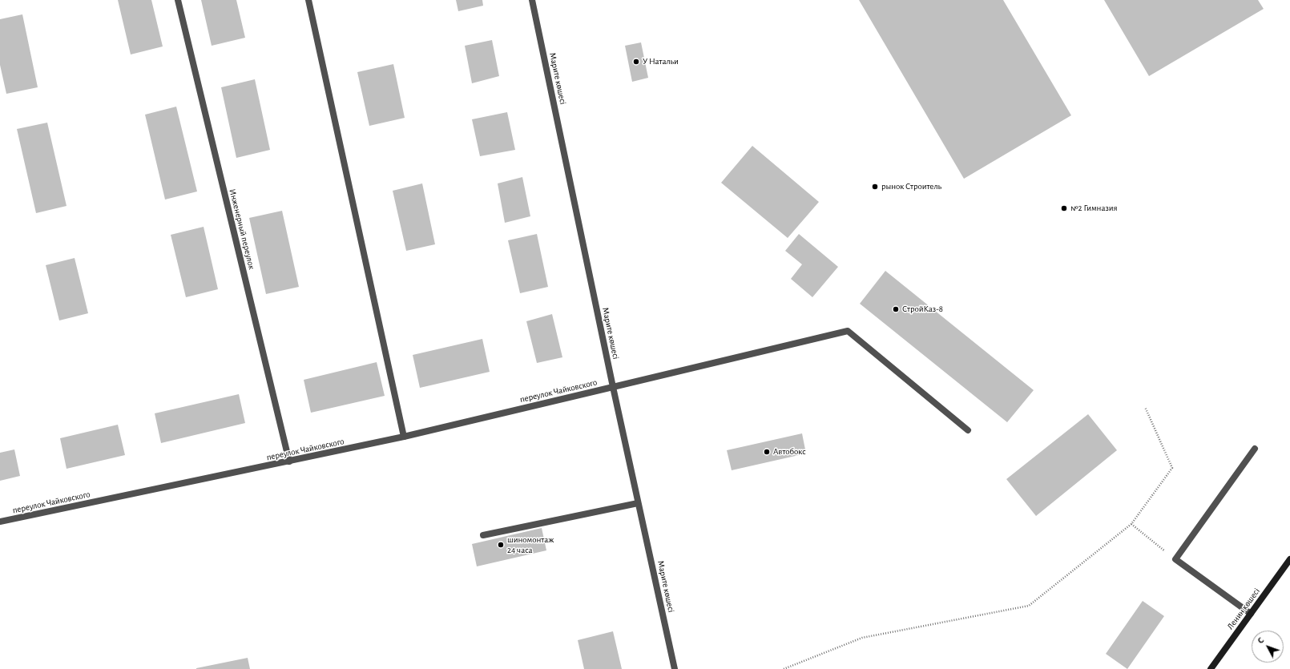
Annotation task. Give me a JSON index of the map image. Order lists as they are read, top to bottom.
{
  "streets": {
    "main road": ["Ленин көшесі"],
    "street": ["Марите көшесі", "Инженерный переулок", "переулок Чайковского"]
  },
  "crossings": [
    ["Марите көшесі", "переулок Чайковского"],
    ["Инженерный переулок", "переулок Чайковского"]
  ],
  "places": [
    "У Натальи",
    "рынок Строитель",
    "№2 Гимназия",
    "СтройКаз-8",
    "Автобокс",
    "шиномонтаж 24 часа"
  ],
  "north": "top left"
}
